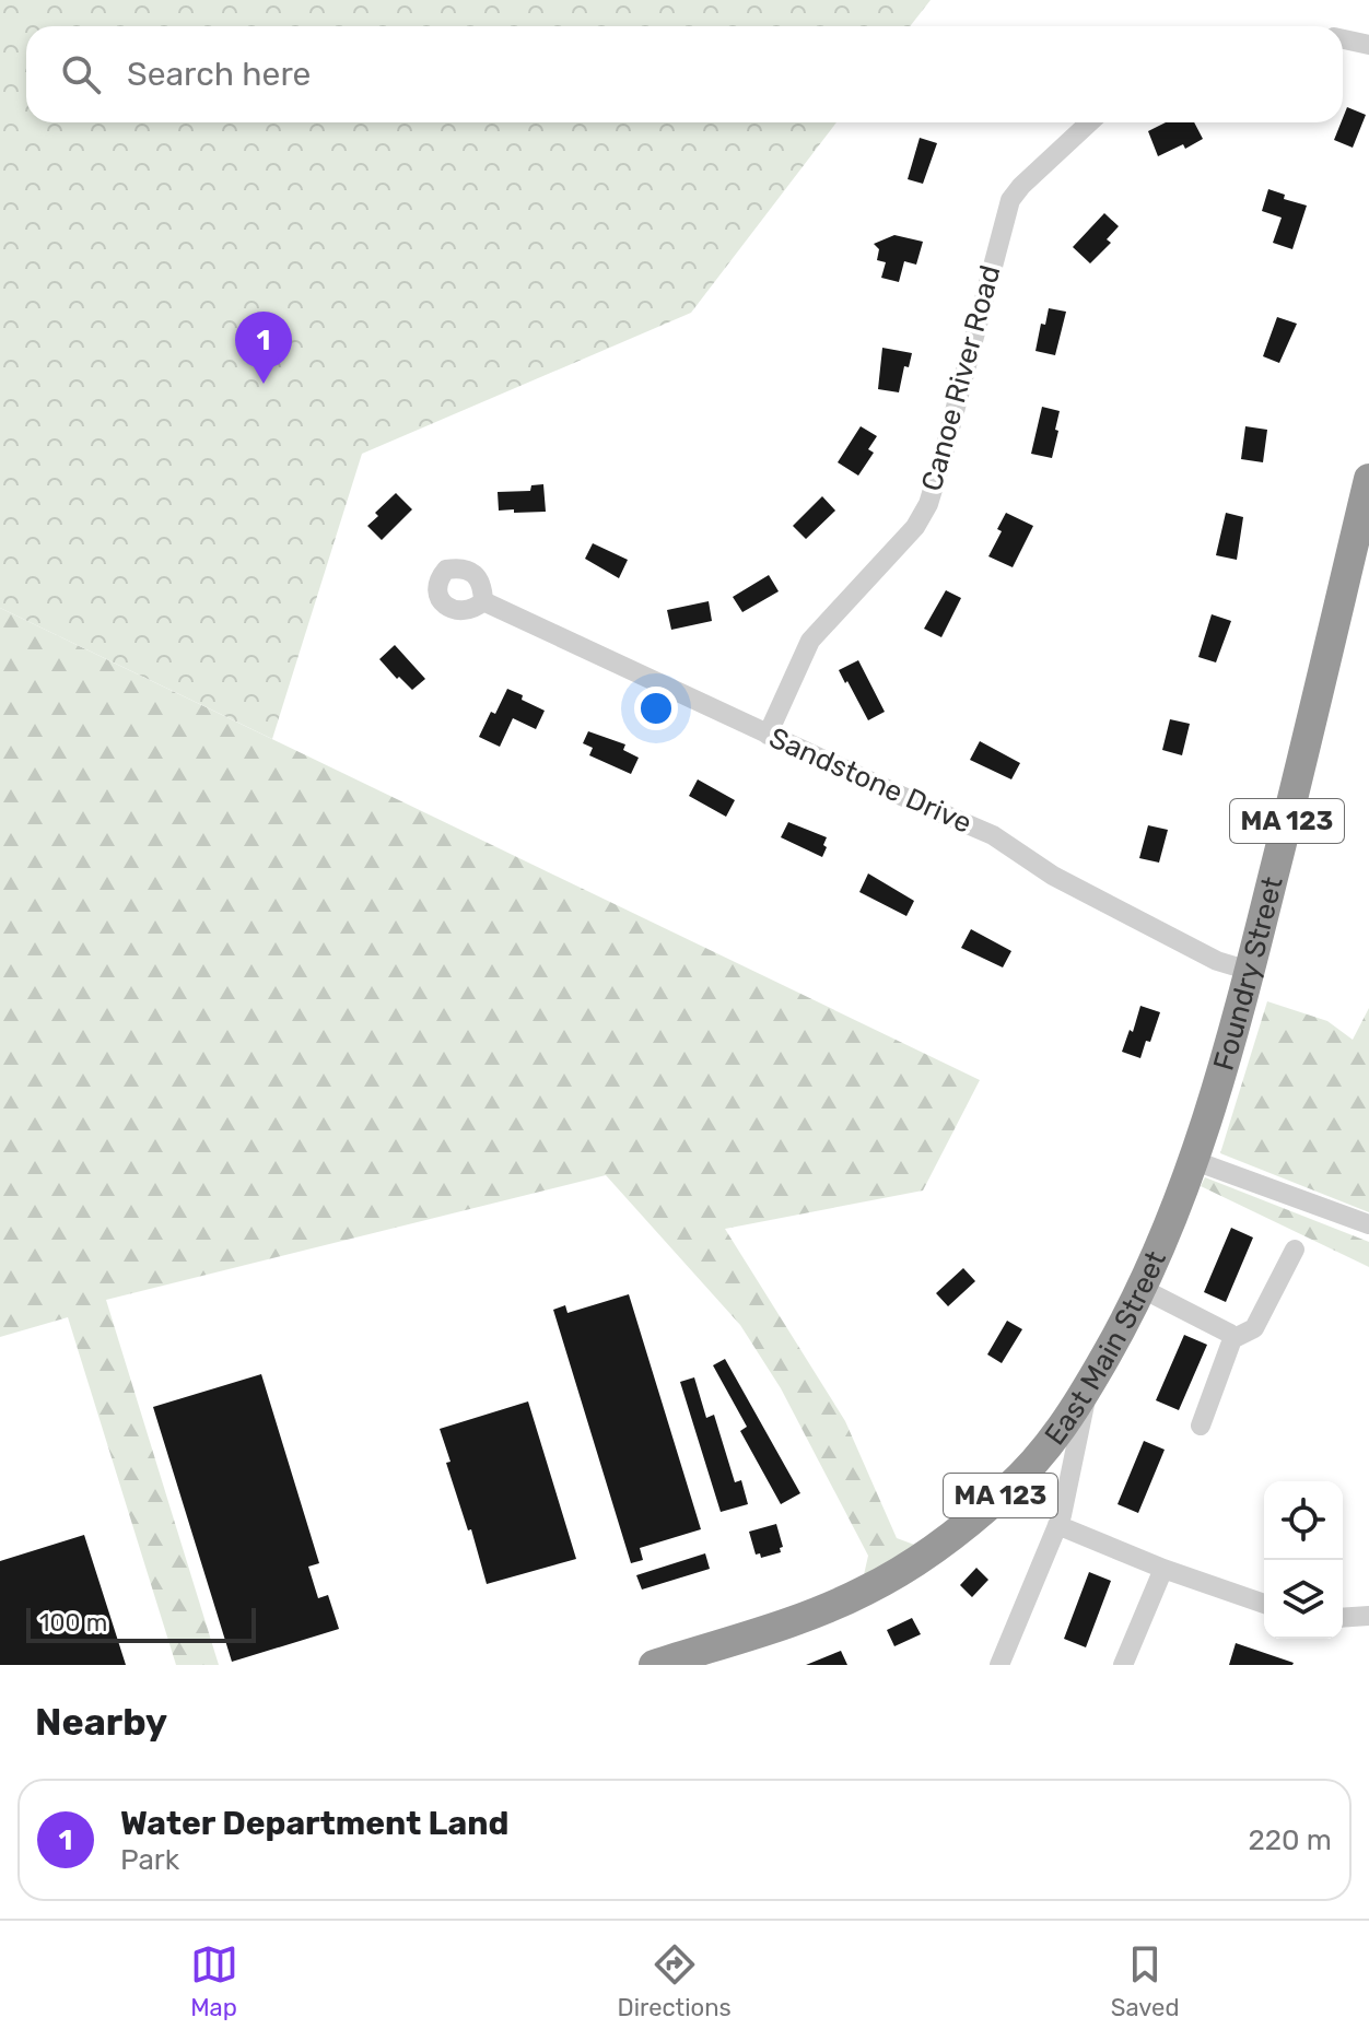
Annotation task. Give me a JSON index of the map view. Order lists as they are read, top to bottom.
{
  "streets": {
    "highway": ["MA 123", "Foundry Street", "East Main Street"],
    "street": ["Canoe River Road", "Sandstone Drive"]
  },
  "crossings": [
    ["Canoe River Road", "Sandstone Drive"],
    ["Sandstone Drive", "Foundry Street"],
    ["Foundry Street", "East Main Street"]
  ],
  "scale_bar": "100 m",
  "page": {
    "search": "Search here",
    "pins": "1",
    "scale": "100 m",
    "heading": "Nearby",
    "list": [
      {
        "mark": "1",
        "name": "Water Department Land",
        "note": "Park",
        "value": "220 m"
      }
    ],
    "nav": ["Map", "Directions", "Saved"]
  }
}
